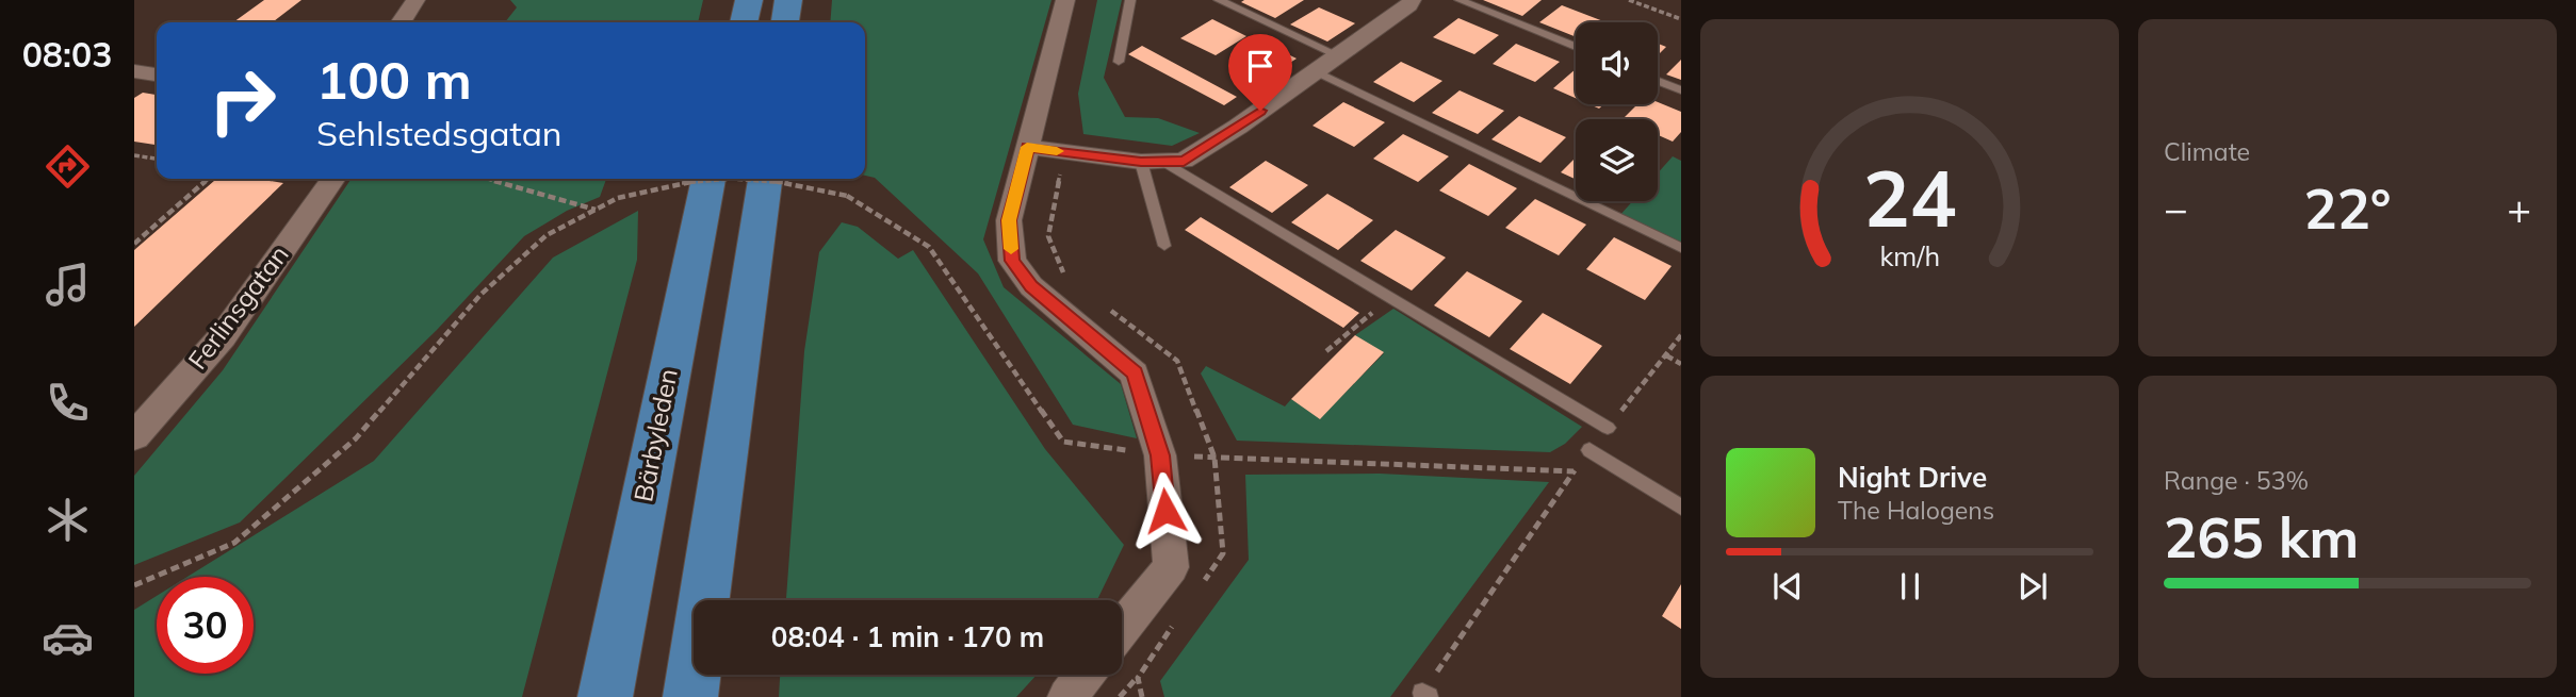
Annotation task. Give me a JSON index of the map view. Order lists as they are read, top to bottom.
{
  "streets": {
    "main road": ["Bärbyleden"],
    "street": ["Ferlinsgatan"]
  },
  "page": {
    "tabs": "08:03",
    "tile": [
      "Climate",
      ["Range · 53%", "265 km"]
    ],
    "turn": ["100 m", "Sehlstedsgatan"],
    "heat": ["−", "22°", "+"],
    "song": ["Night Drive", "The Halogens"],
    "limit": "30",
    "trip": "08:04 · 1 min · 170 m",
    "gauge": ["24", "km/h"]
  }
}
